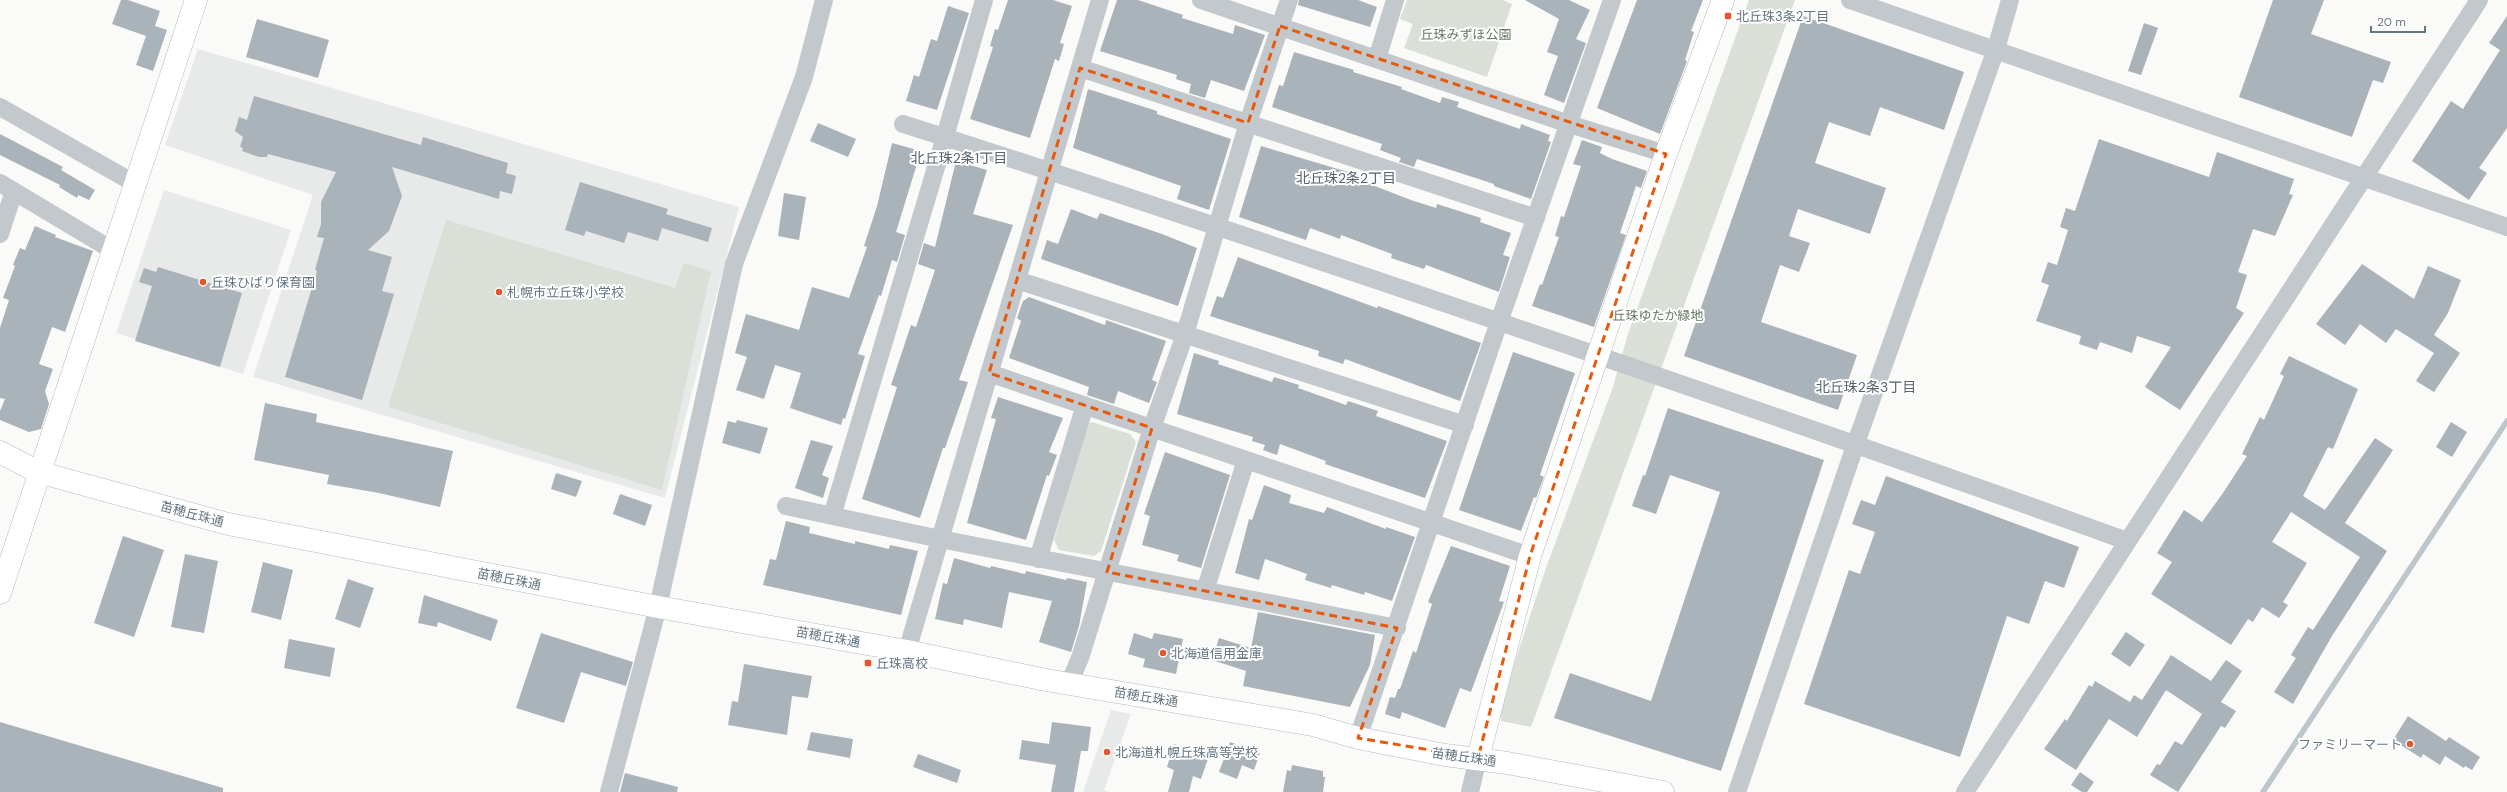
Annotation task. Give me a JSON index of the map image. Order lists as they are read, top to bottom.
{
  "streets": {
    "street": ["苗穂丘珠通"]
  },
  "districts": ["北丘珠2条1丁目", "北丘珠2条2丁目", "北丘珠2条3丁目"],
  "parks": ["丘珠みずほ公園", "丘珠ゆたか緑地"],
  "places": {
    "transit": ["北丘珠3条2丁目", "丘珠高校"],
    "other": [
      "丘珠ひばり保育園",
      "札幌市立丘珠小学校",
      "北海道信用金庫",
      "ファミリーマート",
      "北海道札幌丘珠高等学校"
    ]
  },
  "scale_bar": "20 m"
}
